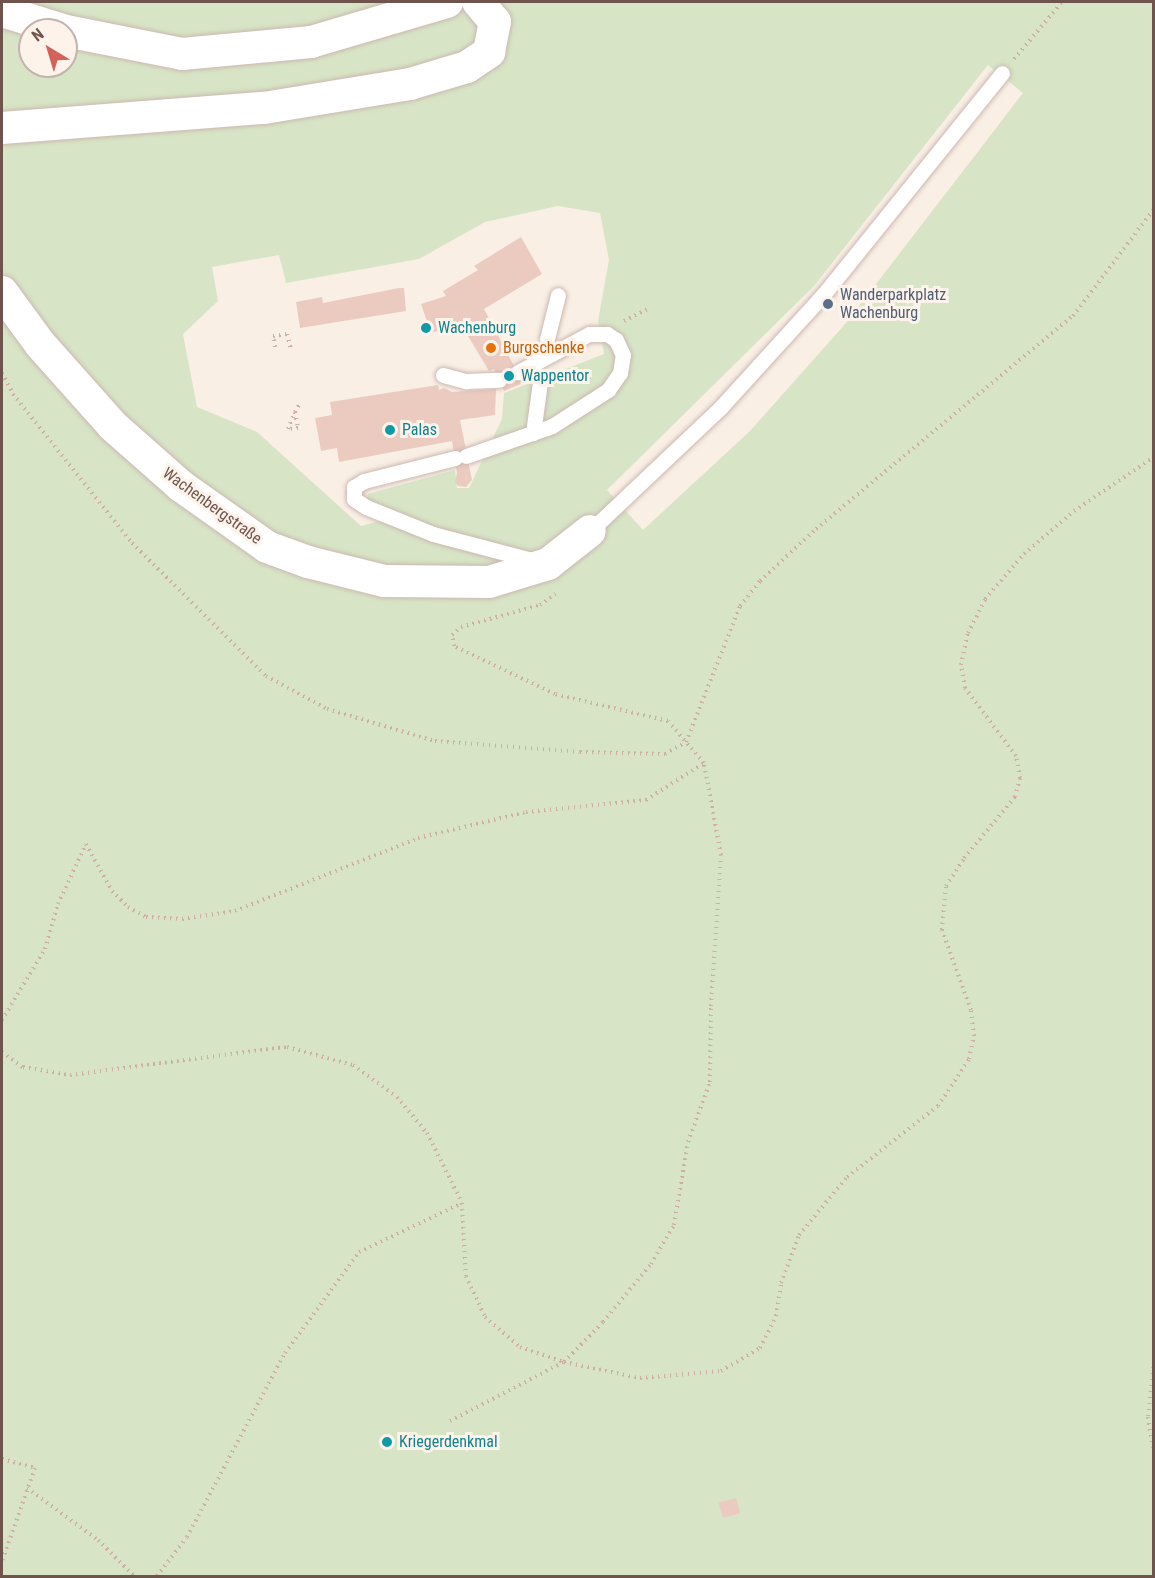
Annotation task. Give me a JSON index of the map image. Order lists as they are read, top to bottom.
{
  "streets": {
    "street": ["Wachenbergstraße"]
  },
  "places": [
    "Wanderparkplatz Wachenburg",
    "Wachenburg",
    "Burgschenke",
    "Wappentor",
    "Palas",
    "Kriegerdenkmal"
  ],
  "north": "top left"
}
